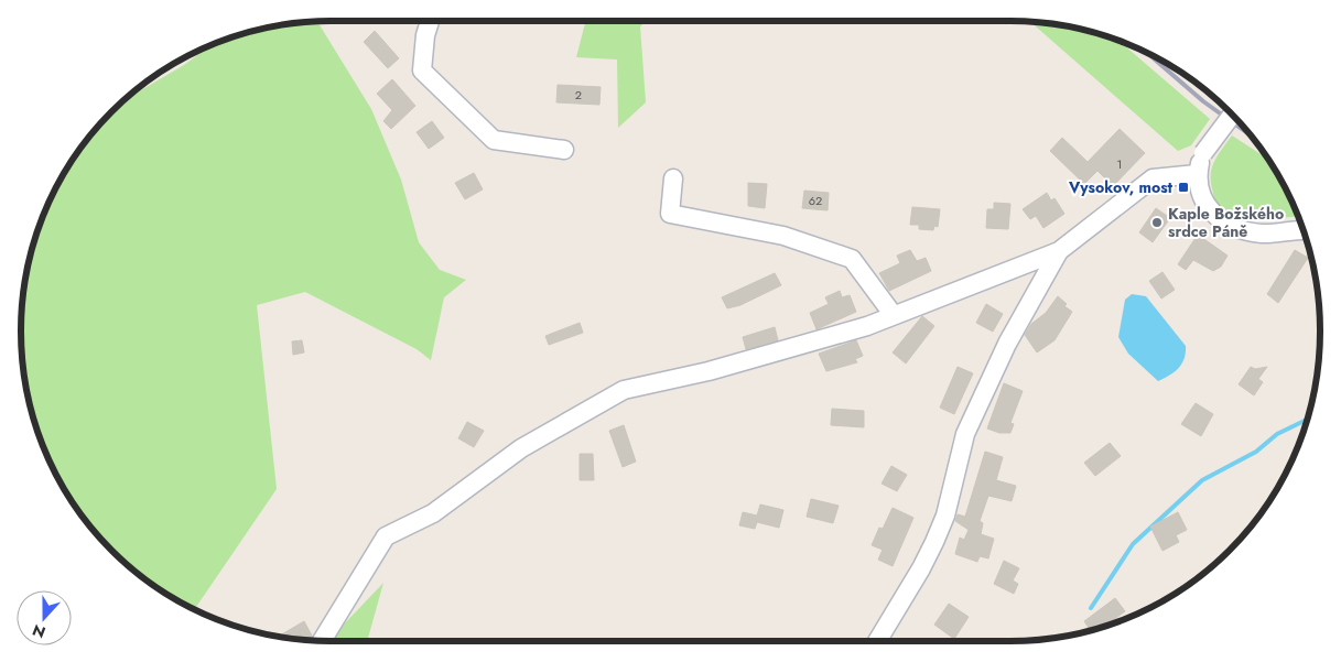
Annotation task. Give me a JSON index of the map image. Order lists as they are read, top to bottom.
{
  "places": {
    "transit": ["Vysokov, most"],
    "other": ["Kaple Božského srdce Páně"]
  },
  "house_numbers": ["2", "1", "62"],
  "north": "bottom"
}
